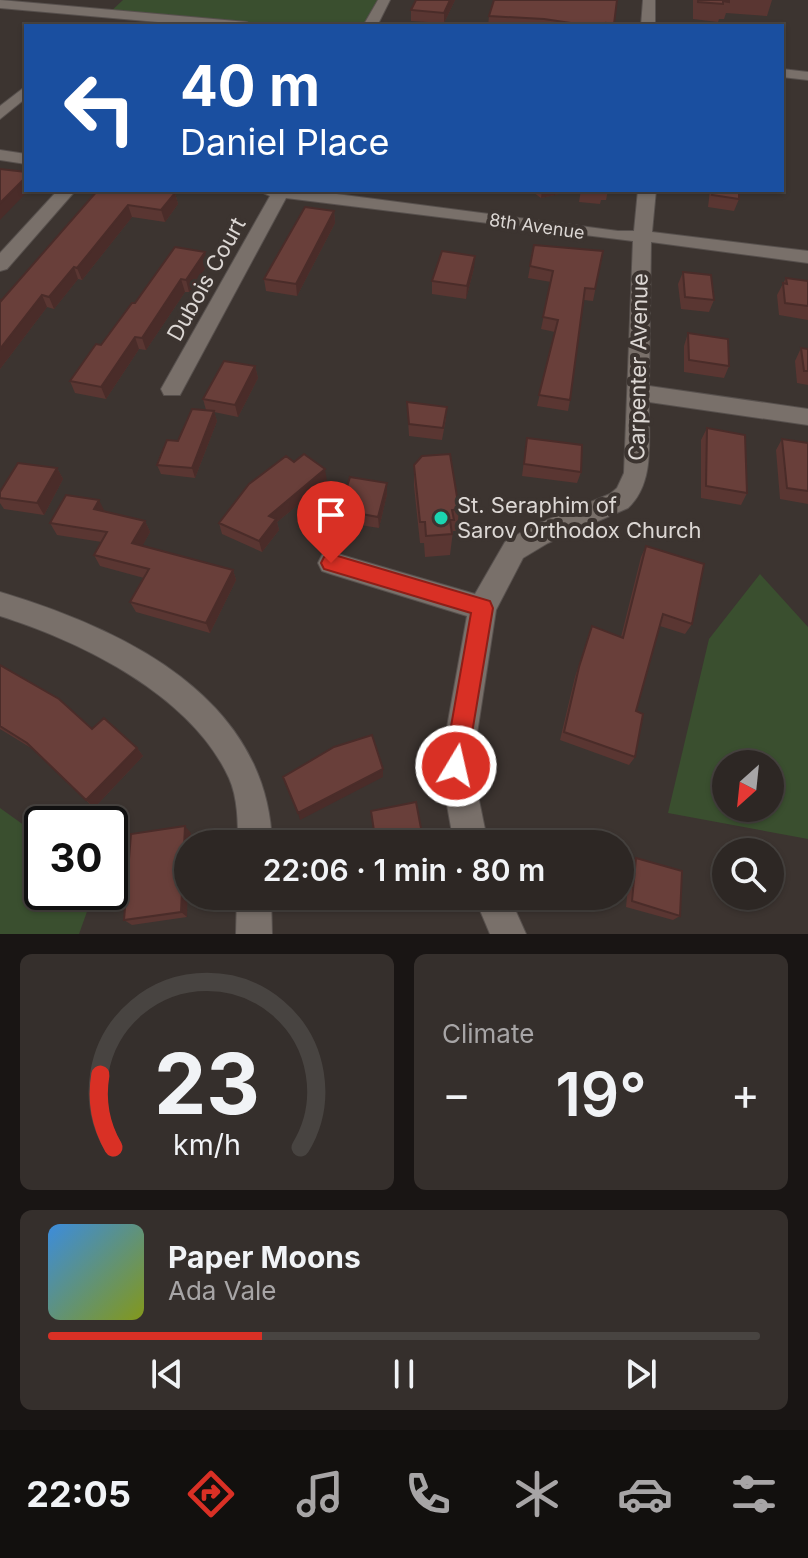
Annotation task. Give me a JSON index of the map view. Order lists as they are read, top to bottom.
{
  "streets": {
    "street": ["8th Avenue", "Dubois Court", "Carpenter Avenue"]
  },
  "crossings": [
    ["8th Avenue", "Carpenter Avenue"]
  ],
  "places": ["St. Seraphim of Sarov Orthodox Church"],
  "north": "bottom left",
  "page": {
    "turn": ["40 m", "Daniel Place"],
    "limit": "30",
    "trip": "22:06 · 1 min · 80 m",
    "tile": "Climate",
    "heat": ["−", "19°", "+"],
    "song": ["Paper Moons", "Ada Vale"],
    "tabs": "22:05",
    "gauge": ["23", "km/h"]
  }
}
